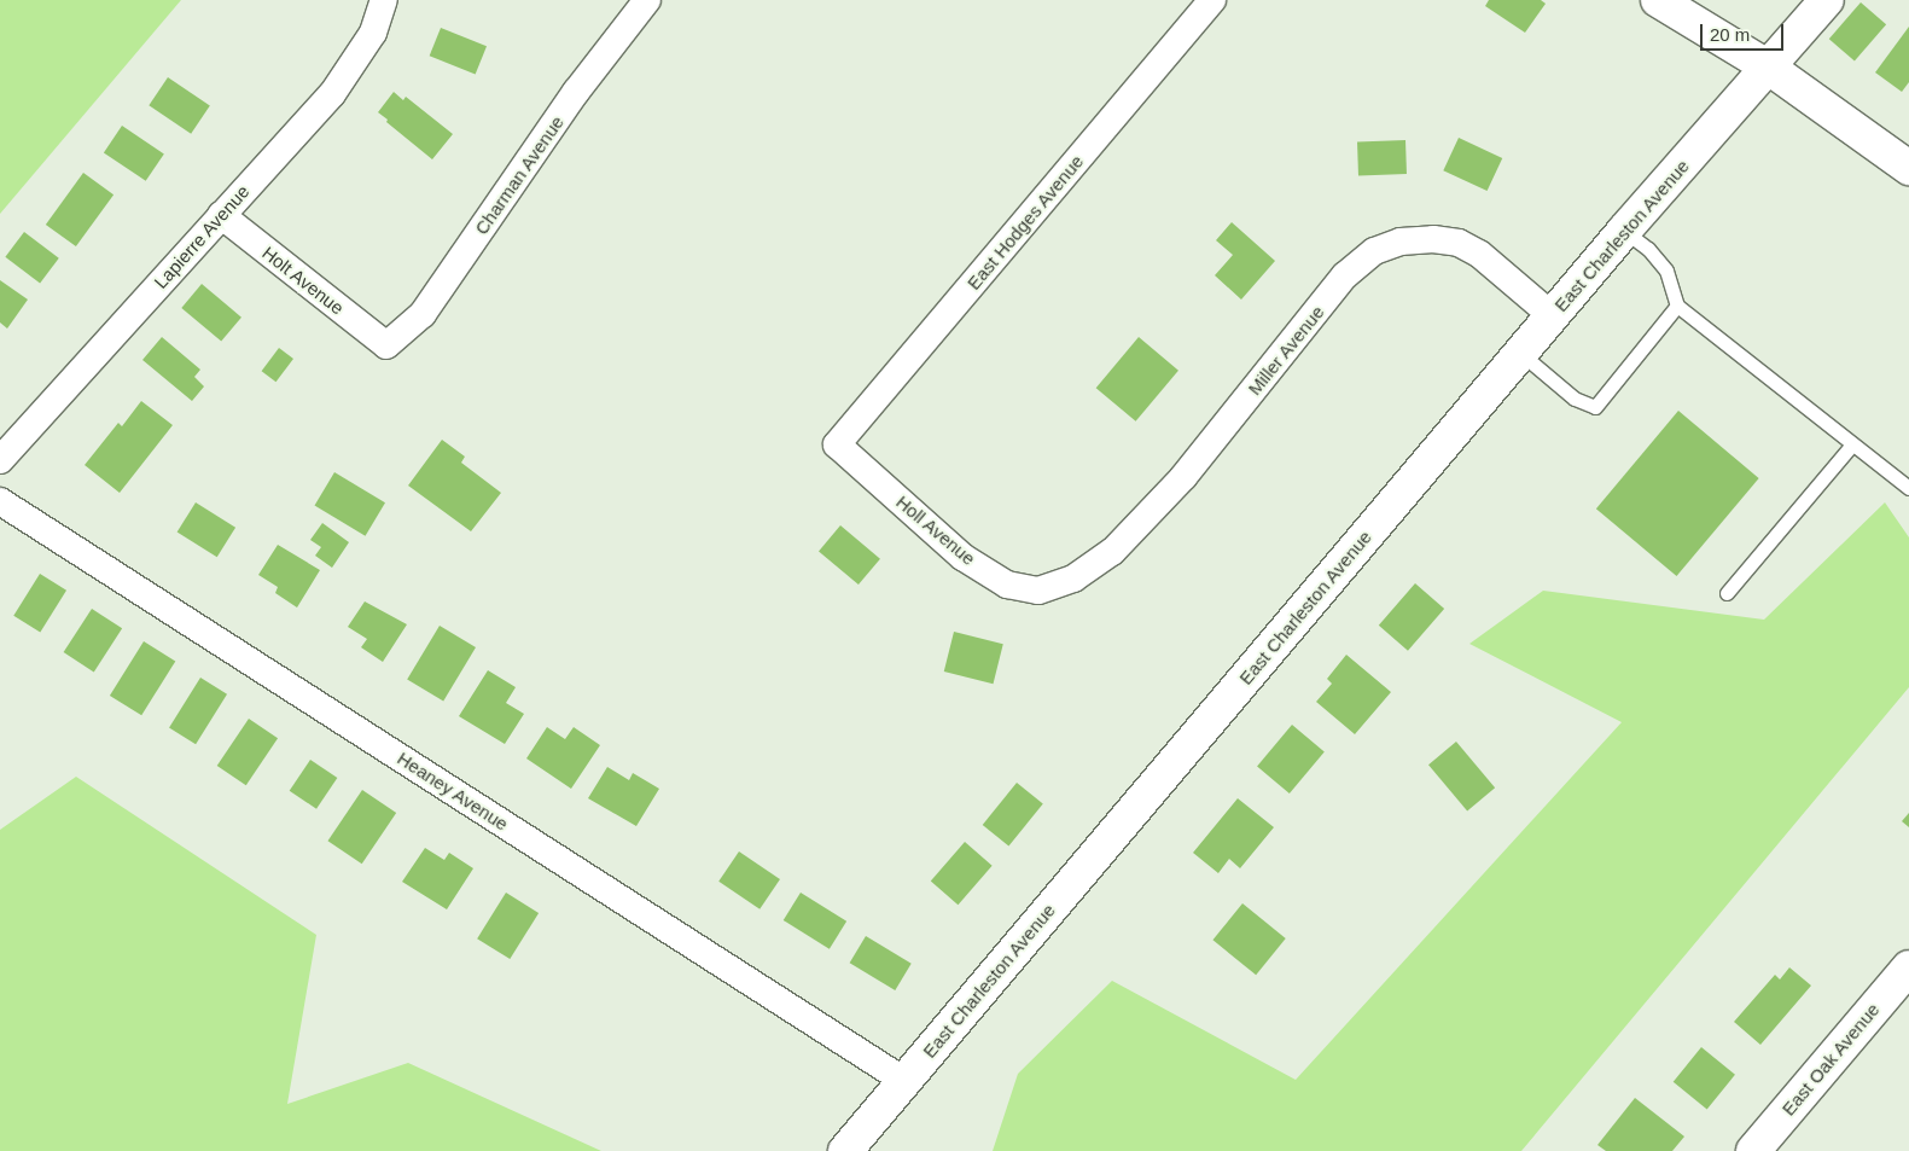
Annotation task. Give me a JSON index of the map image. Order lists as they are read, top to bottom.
{
  "streets": {
    "street": [
      "Charman Avenue",
      "East Hodges Avenue",
      "East Charleston Avenue",
      "Lapierre Avenue",
      "Holt Avenue",
      "Miller Avenue",
      "Holl Avenue",
      "Heaney Avenue",
      "East Oak Avenue"
    ]
  },
  "crossings": [
    ["Charman Avenue", "Holt Avenue"],
    ["East Hodges Avenue", "Holl Avenue"],
    ["East Charleston Avenue", "Miller Avenue"],
    ["East Charleston Avenue", "Heaney Avenue"],
    ["Lapierre Avenue", "Holt Avenue"],
    ["Miller Avenue", "Holl Avenue"]
  ],
  "scale_bar": "20 m"
}
